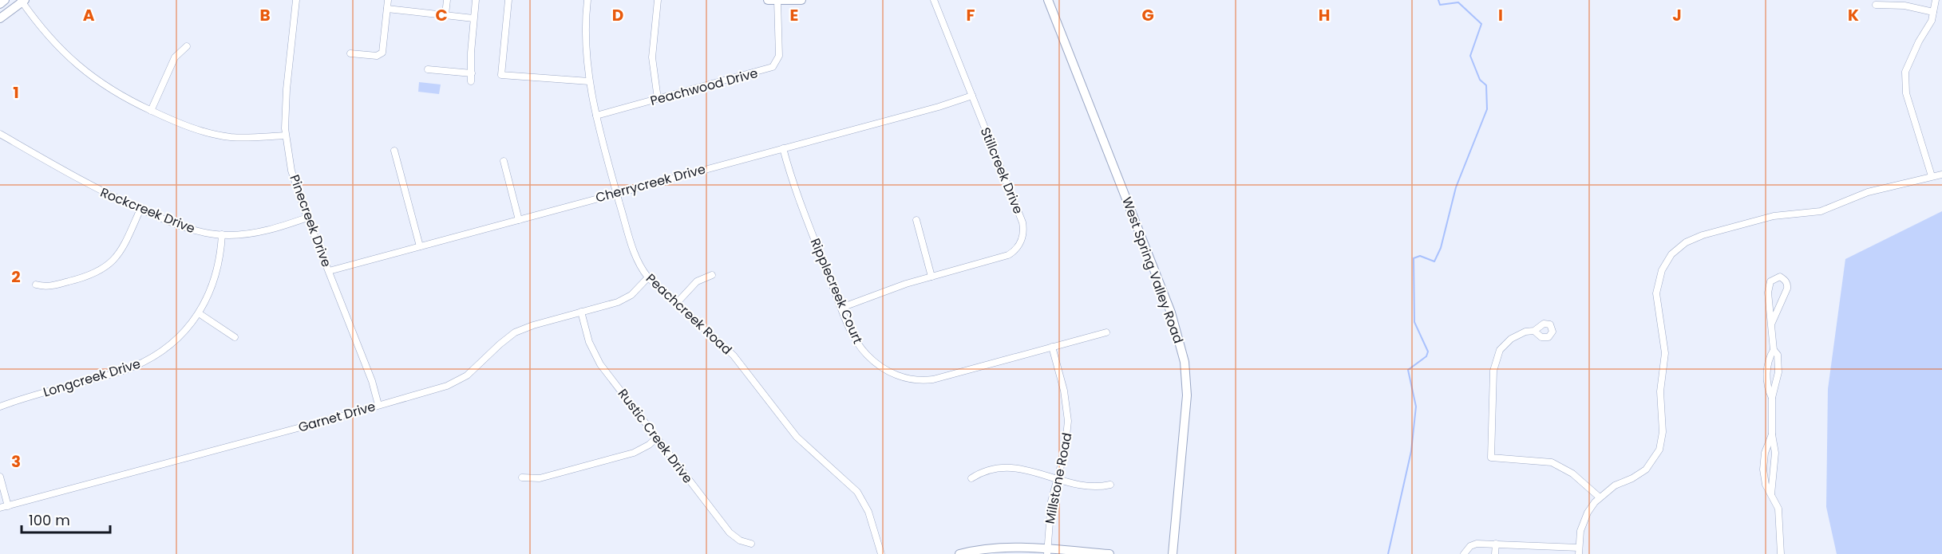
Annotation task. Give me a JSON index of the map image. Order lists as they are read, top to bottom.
{
  "streets": {
    "street": [
      "Peachwood Drive",
      "Stillcreek Drive",
      "Cherrycreek Drive",
      "Rockcreek Drive",
      "Pinecreek Drive",
      "West Spring Valley Road",
      "Ripplecreek Court",
      "Peachcreek Road",
      "Longcreek Drive",
      "Garnet Drive",
      "Rustic Creek Drive",
      "Millstone Road"
    ]
  },
  "crossings": [
    ["Peachwood Drive", "Peachcreek Road"],
    ["Stillcreek Drive", "Cherrycreek Drive"],
    ["Stillcreek Drive", "Ripplecreek Court"],
    ["Cherrycreek Drive", "Pinecreek Drive"],
    ["Cherrycreek Drive", "Ripplecreek Court"],
    ["Cherrycreek Drive", "Peachcreek Road"],
    ["Rockcreek Drive", "Pinecreek Drive"],
    ["Rockcreek Drive", "Longcreek Drive"],
    ["Pinecreek Drive", "Garnet Drive"],
    ["Ripplecreek Court", "Millstone Road"],
    ["Peachcreek Road", "Garnet Drive"],
    ["Garnet Drive", "Rustic Creek Drive"]
  ],
  "scale_bar": "100 m",
  "grid": {
    "columns": [
      "A",
      "B",
      "C",
      "D",
      "E",
      "F",
      "G",
      "H",
      "I",
      "J",
      "K"
    ],
    "rows": ["1", "2", "3"]
  }
}
